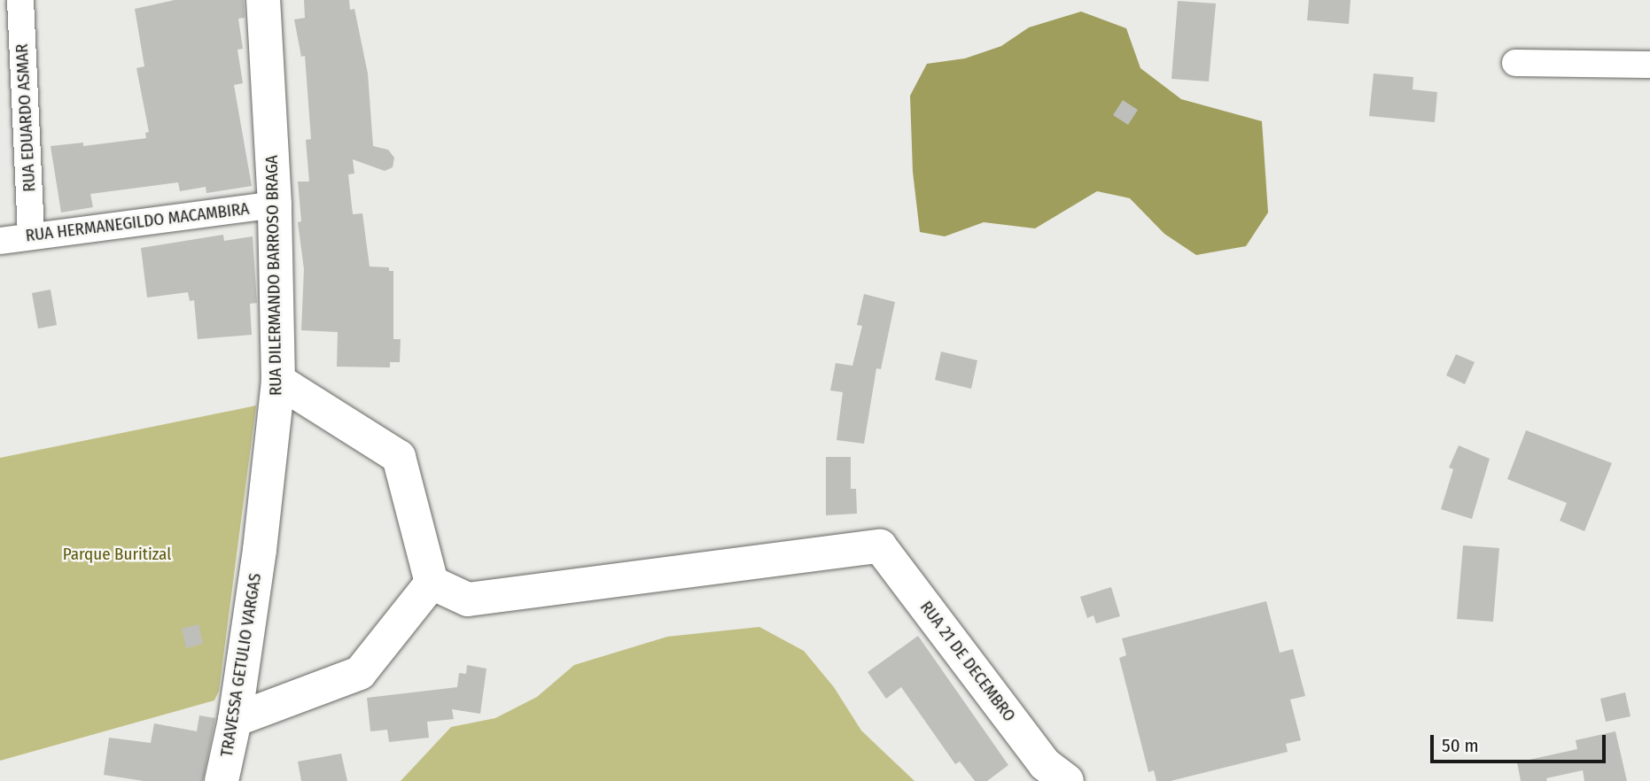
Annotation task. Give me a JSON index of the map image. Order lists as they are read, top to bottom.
{
  "streets": {
    "street": [
      "RUA EDUARDO ASMAR",
      "RUA HERMANEGILDO MACAMBIRA",
      "RUA DILERMANDO BARROSO BRAGA",
      "RUA 21 DE DECEMBRO",
      "TRAVESSA GETULIO VARGAS"
    ]
  },
  "crossings": [
    ["RUA EDUARDO ASMAR", "RUA HERMANEGILDO MACAMBIRA"],
    ["RUA HERMANEGILDO MACAMBIRA", "RUA DILERMANDO BARROSO BRAGA"],
    ["RUA DILERMANDO BARROSO BRAGA", "TRAVESSA GETULIO VARGAS"]
  ],
  "parks": ["Parque Buritizal"],
  "scale_bar": "50 m"
}
